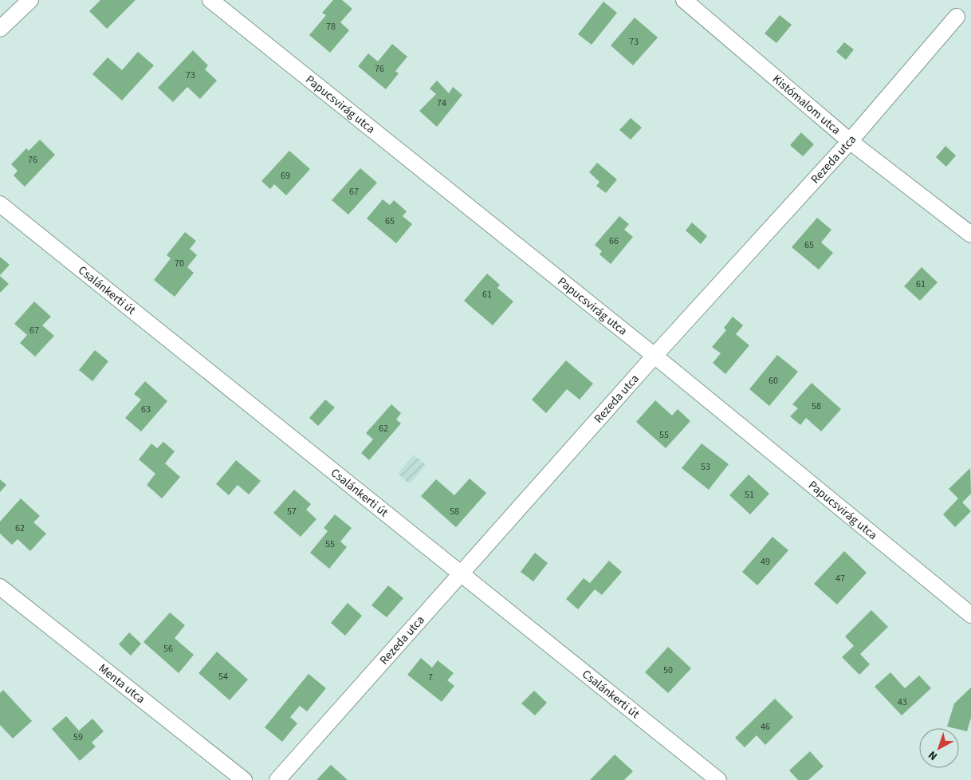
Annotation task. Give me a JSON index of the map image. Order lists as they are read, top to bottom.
{
  "streets": {
    "street": [
      "Papucsvirág utca",
      "Kistómalom utca",
      "Rezeda utca",
      "Csalánkerti út",
      "Menta utca"
    ]
  },
  "crossings": [
    ["Papucsvirág utca", "Rezeda utca"],
    ["Kistómalom utca", "Rezeda utca"],
    ["Rezeda utca", "Csalánkerti út"]
  ],
  "house_numbers": [
    "78",
    "73",
    "76",
    "73",
    "74",
    "76",
    "69",
    "67",
    "65",
    "66",
    "65",
    "70",
    "61",
    "61",
    "67",
    "60",
    "58",
    "63",
    "62",
    "55",
    "53",
    "51",
    "57",
    "58",
    "62",
    "55",
    "49",
    "47",
    "56",
    "50",
    "54",
    "7",
    "43",
    "46",
    "59"
  ],
  "north": "bottom left"
}
